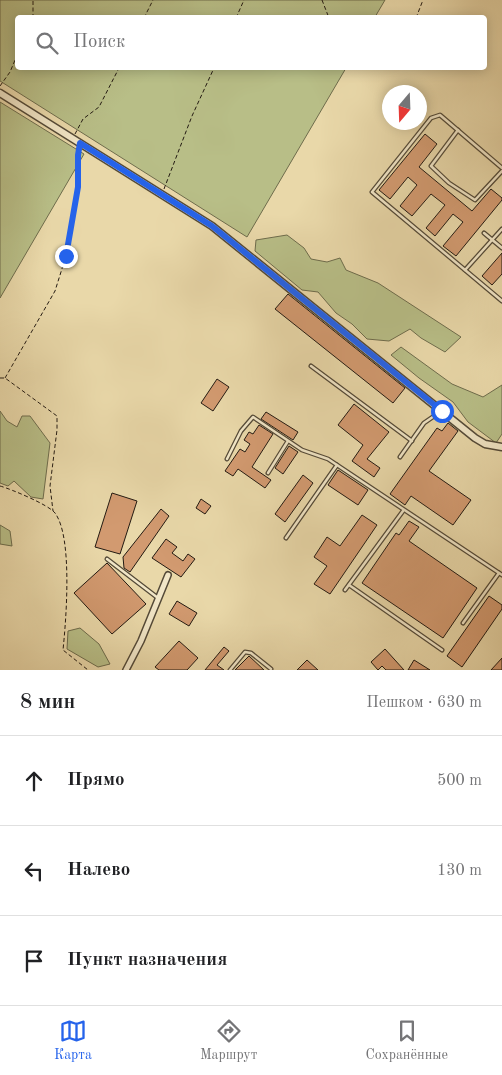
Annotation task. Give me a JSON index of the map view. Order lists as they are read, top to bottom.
{
  "north": "bottom",
  "page": {
    "search": "Поиск",
    "heading": ["8 мин", "Пешком · 630 m"],
    "list": [
      ["Прямо", "500 m"],
      ["Налево", "130 m"],
      "Пункт назначения"
    ],
    "nav": ["Карта", "Маршрут", "Сохранённые"]
  }
}
